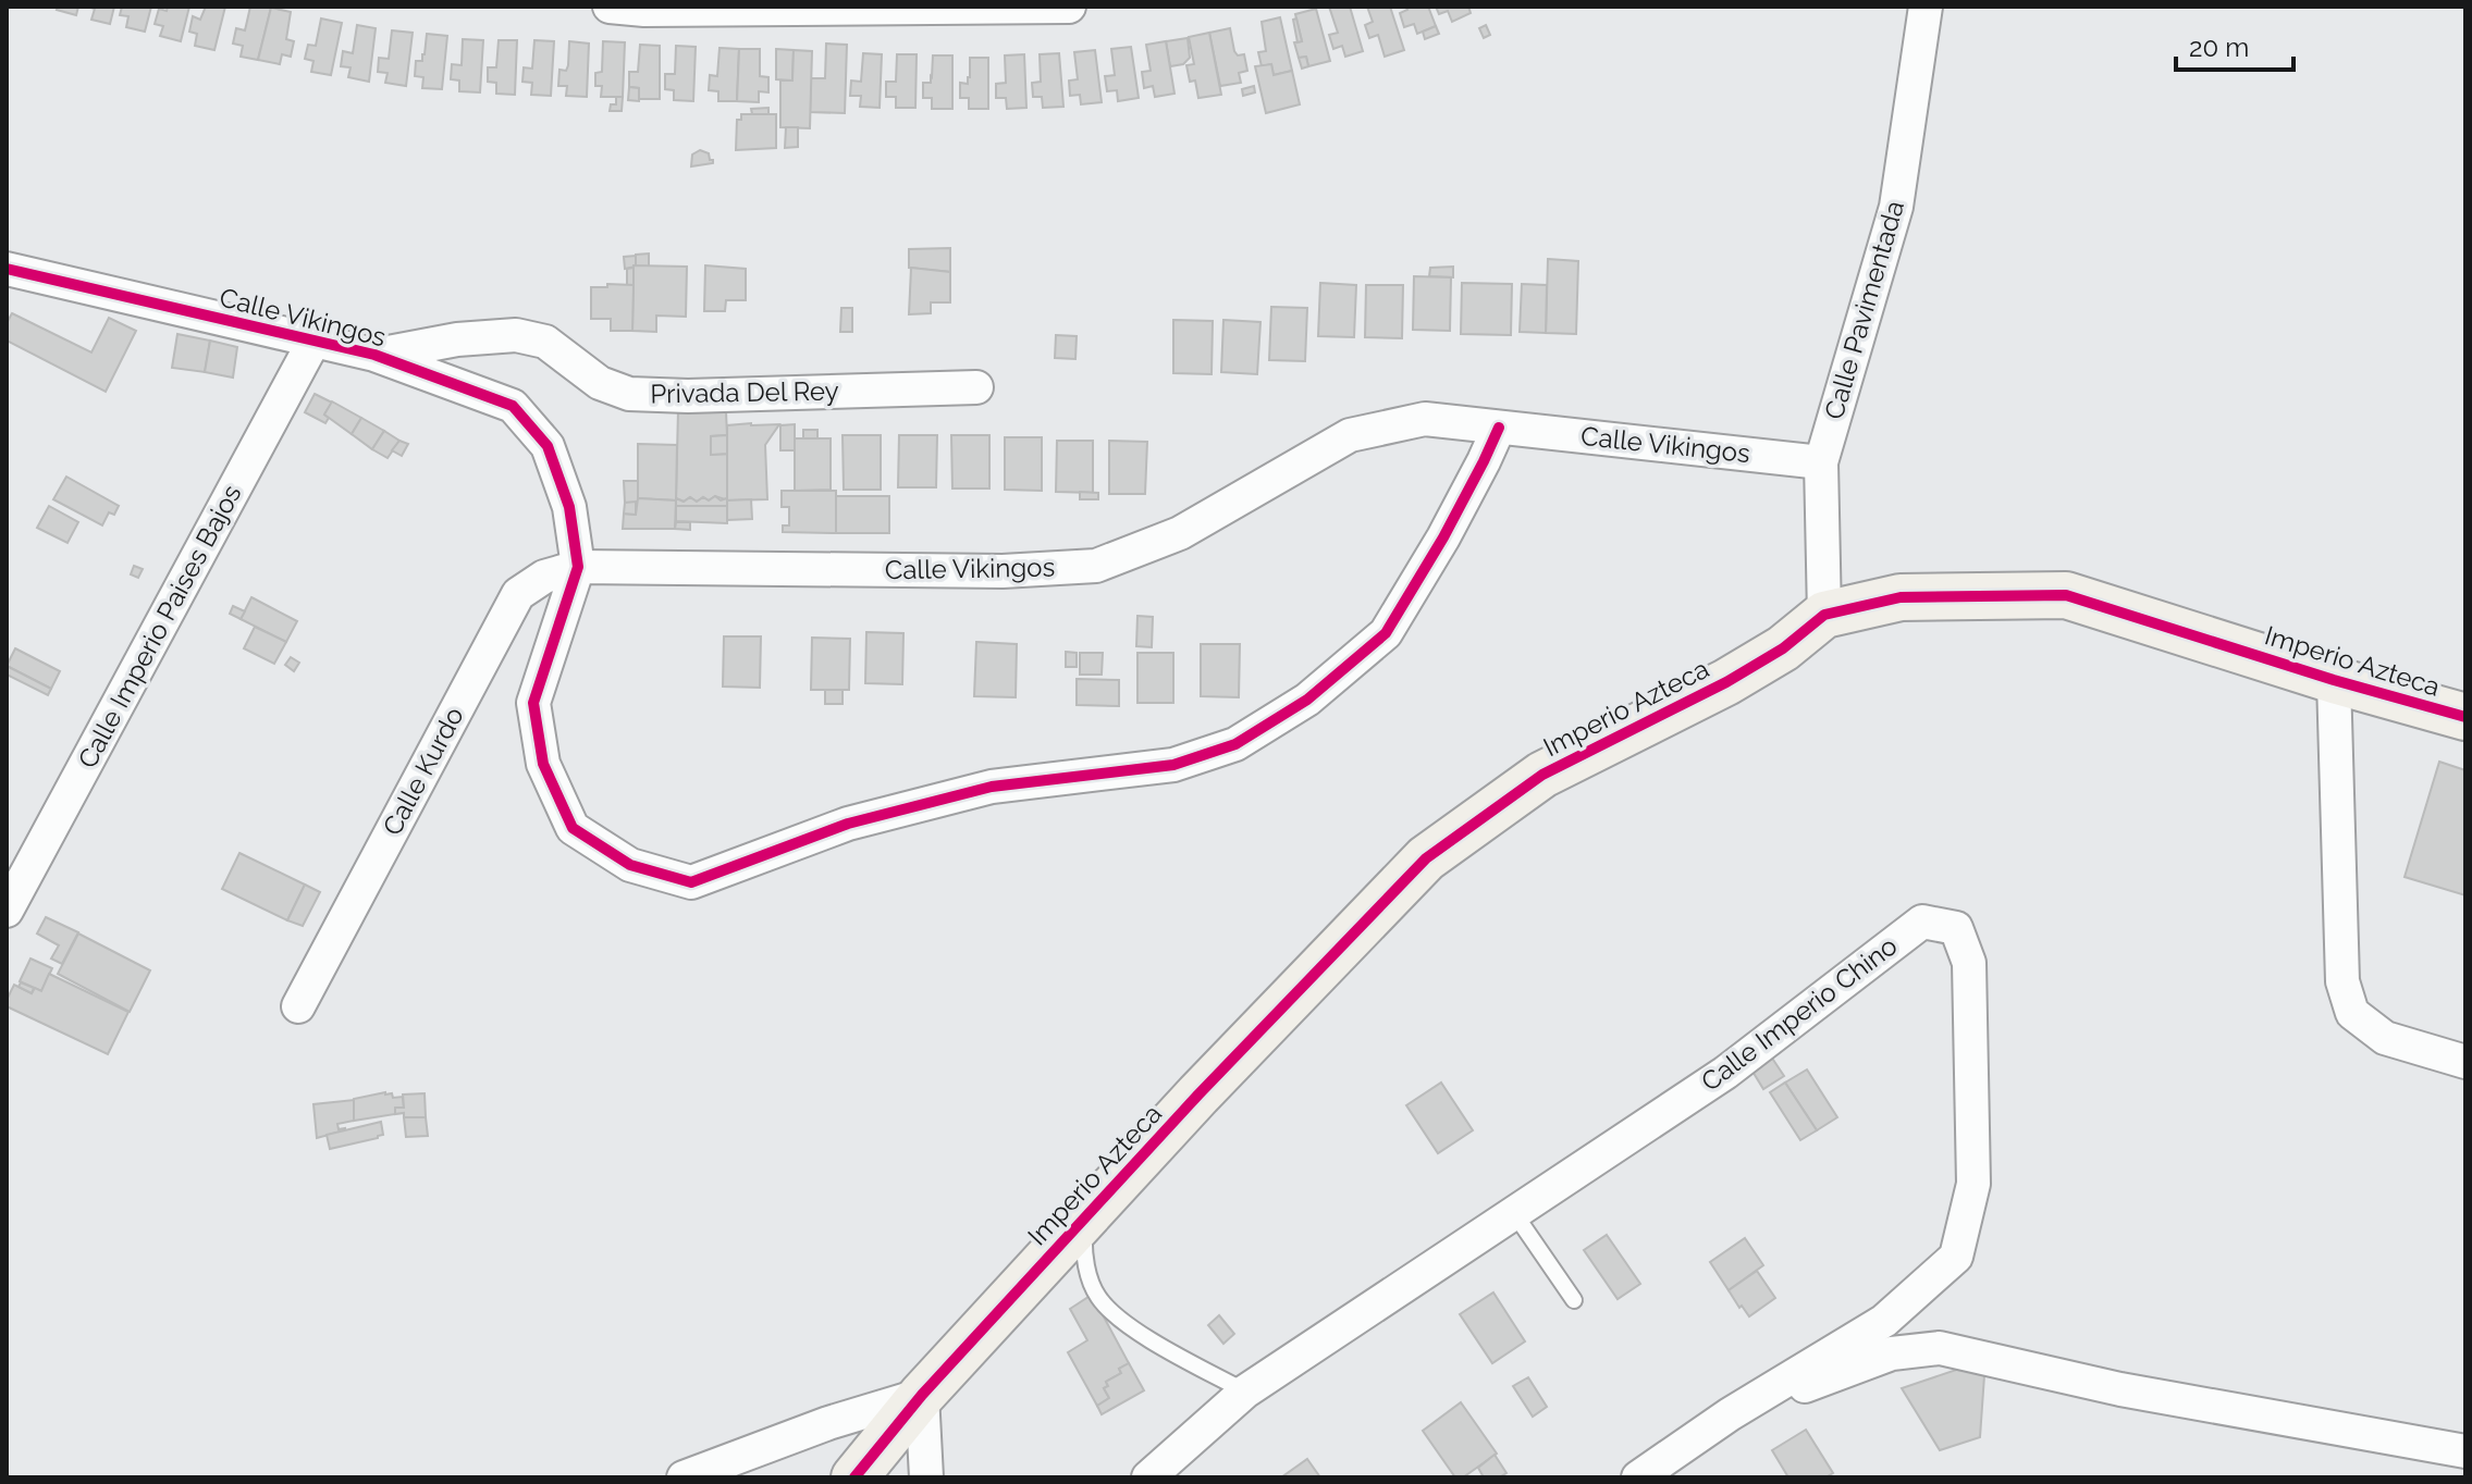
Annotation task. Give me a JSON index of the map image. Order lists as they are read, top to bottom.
{
  "streets": {
    "street": [
      "Calle Pavimentada",
      "Calle Vikingos",
      "Privada Del Rey",
      "Calle Imperio Paises Bajos",
      "Imperio Azteca",
      "Calle Kurdo",
      "Calle Imperio Chino"
    ]
  },
  "crossings": [
    ["Calle Pavimentada", "Calle Vikingos"],
    ["Calle Pavimentada", "Imperio Azteca"],
    ["Calle Vikingos", "Privada Del Rey"],
    ["Calle Vikingos", "Calle Imperio Paises Bajos"],
    ["Calle Vikingos", "Calle Kurdo"]
  ],
  "scale_bar": "20 m"
}
